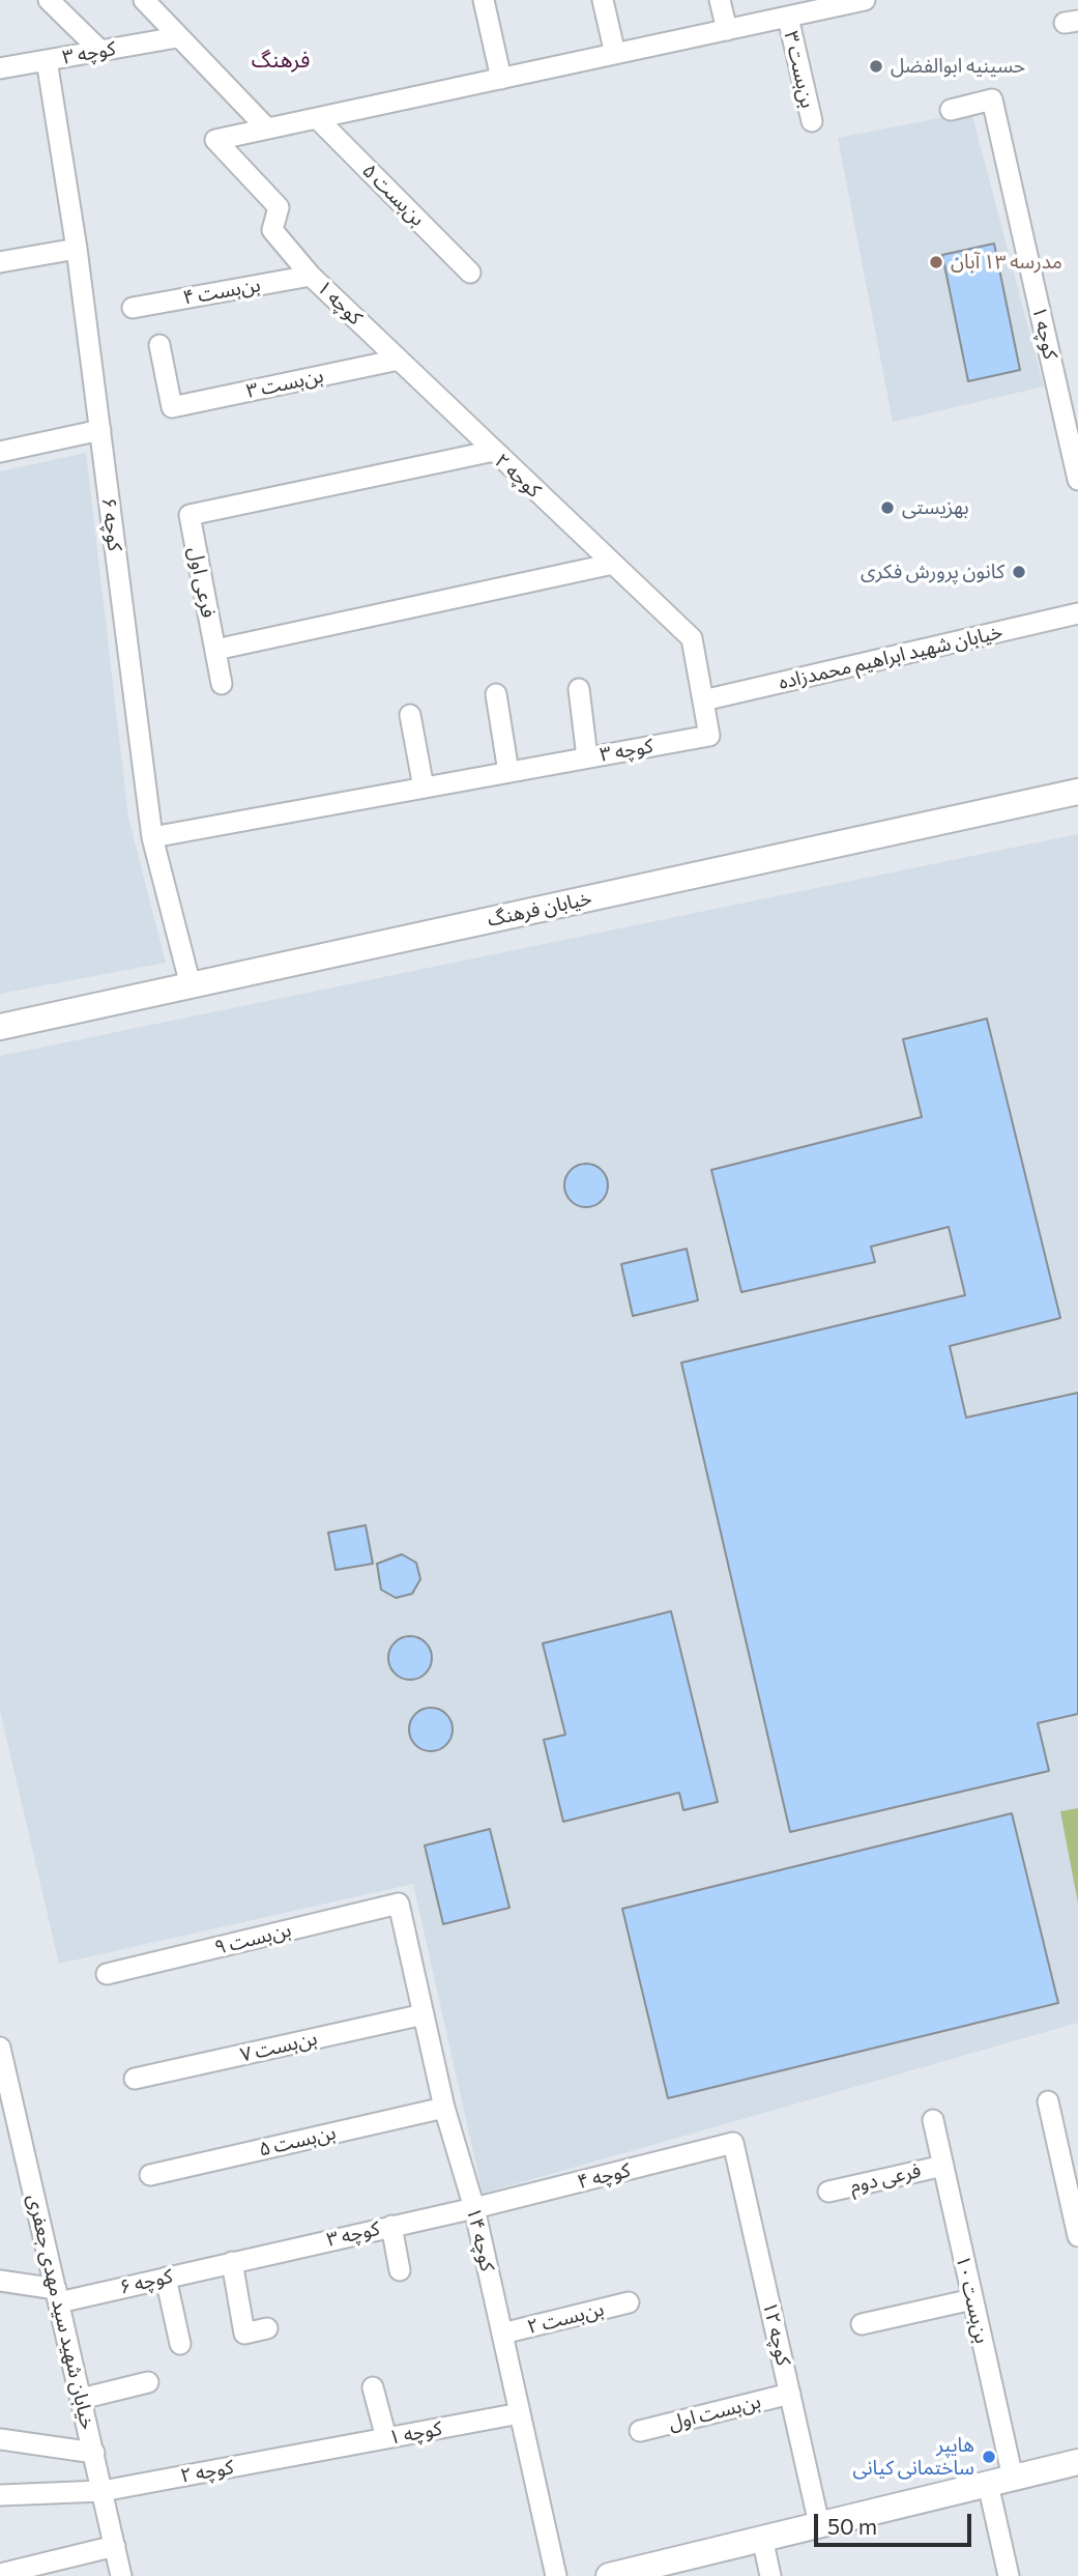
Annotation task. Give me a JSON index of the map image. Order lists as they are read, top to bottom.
{
  "streets": {
    "street": [
      "کوچه ۳",
      "بن‌بست ۳",
      "بن‌بست ۵",
      "بن‌بست ۴",
      "کوچه ۱",
      "کوچه ۲",
      "کوچه ۶",
      "فرعی اول",
      "خیابان شهید ابراهیم محمدزاده",
      "خیابان فرهنگ",
      "بن‌بست ۹",
      "بن‌بست ۷",
      "کوچه ۴",
      "فرعی دوم",
      "کوچه ۱۴",
      "بن‌بست ۱۰",
      "خیابان شهید سید مهدی جعفری",
      "بن‌بست ۲",
      "کوچه ۱۲",
      "بن‌بست اول"
    ]
  },
  "crossings": [
    ["کوچه ۳", "کوچه ۲"],
    ["کوچه ۳", "کوچه ۶"],
    ["کوچه ۳", "خیابان شهید ابراهیم محمدزاده"],
    ["کوچه ۳", "کوچه ۴"],
    ["کوچه ۳", "کوچه ۱۴"],
    ["بن‌بست ۳", "کوچه ۱"],
    ["بن‌بست ۵", "کوچه ۱۴"],
    ["بن‌بست ۴", "کوچه ۱"],
    ["کوچه ۱", "کوچه ۲"],
    ["کوچه ۱", "کوچه ۱۴"],
    ["کوچه ۲", "فرعی اول"],
    ["کوچه ۲", "خیابان شهید ابراهیم محمدزاده"],
    ["کوچه ۲", "خیابان شهید سید مهدی جعفری"],
    ["کوچه ۶", "خیابان فرهنگ"],
    ["کوچه ۶", "خیابان شهید سید مهدی جعفری"],
    ["بن‌بست ۹", "کوچه ۱۴"],
    ["بن‌بست ۷", "کوچه ۱۴"],
    ["کوچه ۴", "کوچه ۱۴"],
    ["کوچه ۴", "کوچه ۱۲"],
    ["فرعی دوم", "بن‌بست ۱۰"],
    ["کوچه ۱۴", "بن‌بست ۲"],
    ["کوچه ۱۲", "بن‌بست اول"]
  ],
  "districts": ["فرهنگ"],
  "places": [
    "حسینیه ابوالفضل",
    "مدرسه ۱۳ آبان",
    "بهزیستی",
    "کانون پرورش فکری",
    "هایپر ساختمانی کیانی"
  ],
  "scale_bar": "50 m"
}
